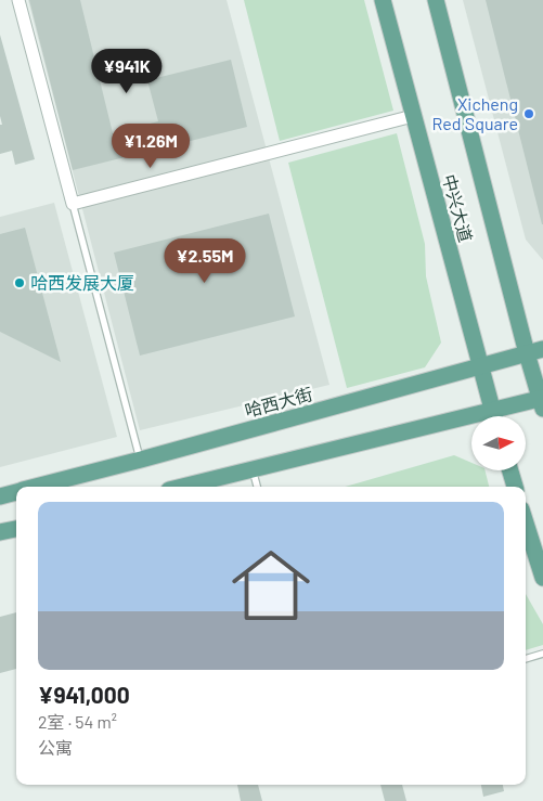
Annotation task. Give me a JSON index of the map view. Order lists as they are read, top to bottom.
{
  "streets": {
    "main road": ["中兴大道", "哈西大街"]
  },
  "crossings": [
    ["中兴大道", "哈西大街"]
  ],
  "places": ["Xicheng Red Square", "哈西发展大厦"],
  "north": "right",
  "page": {
    "price": ["¥941K", "¥1.26M", "¥2.55M"],
    "list": [
      {
        "name": "¥941,000",
        "note": "2室 · 54 m² · 公寓"
      }
    ]
  }
}
